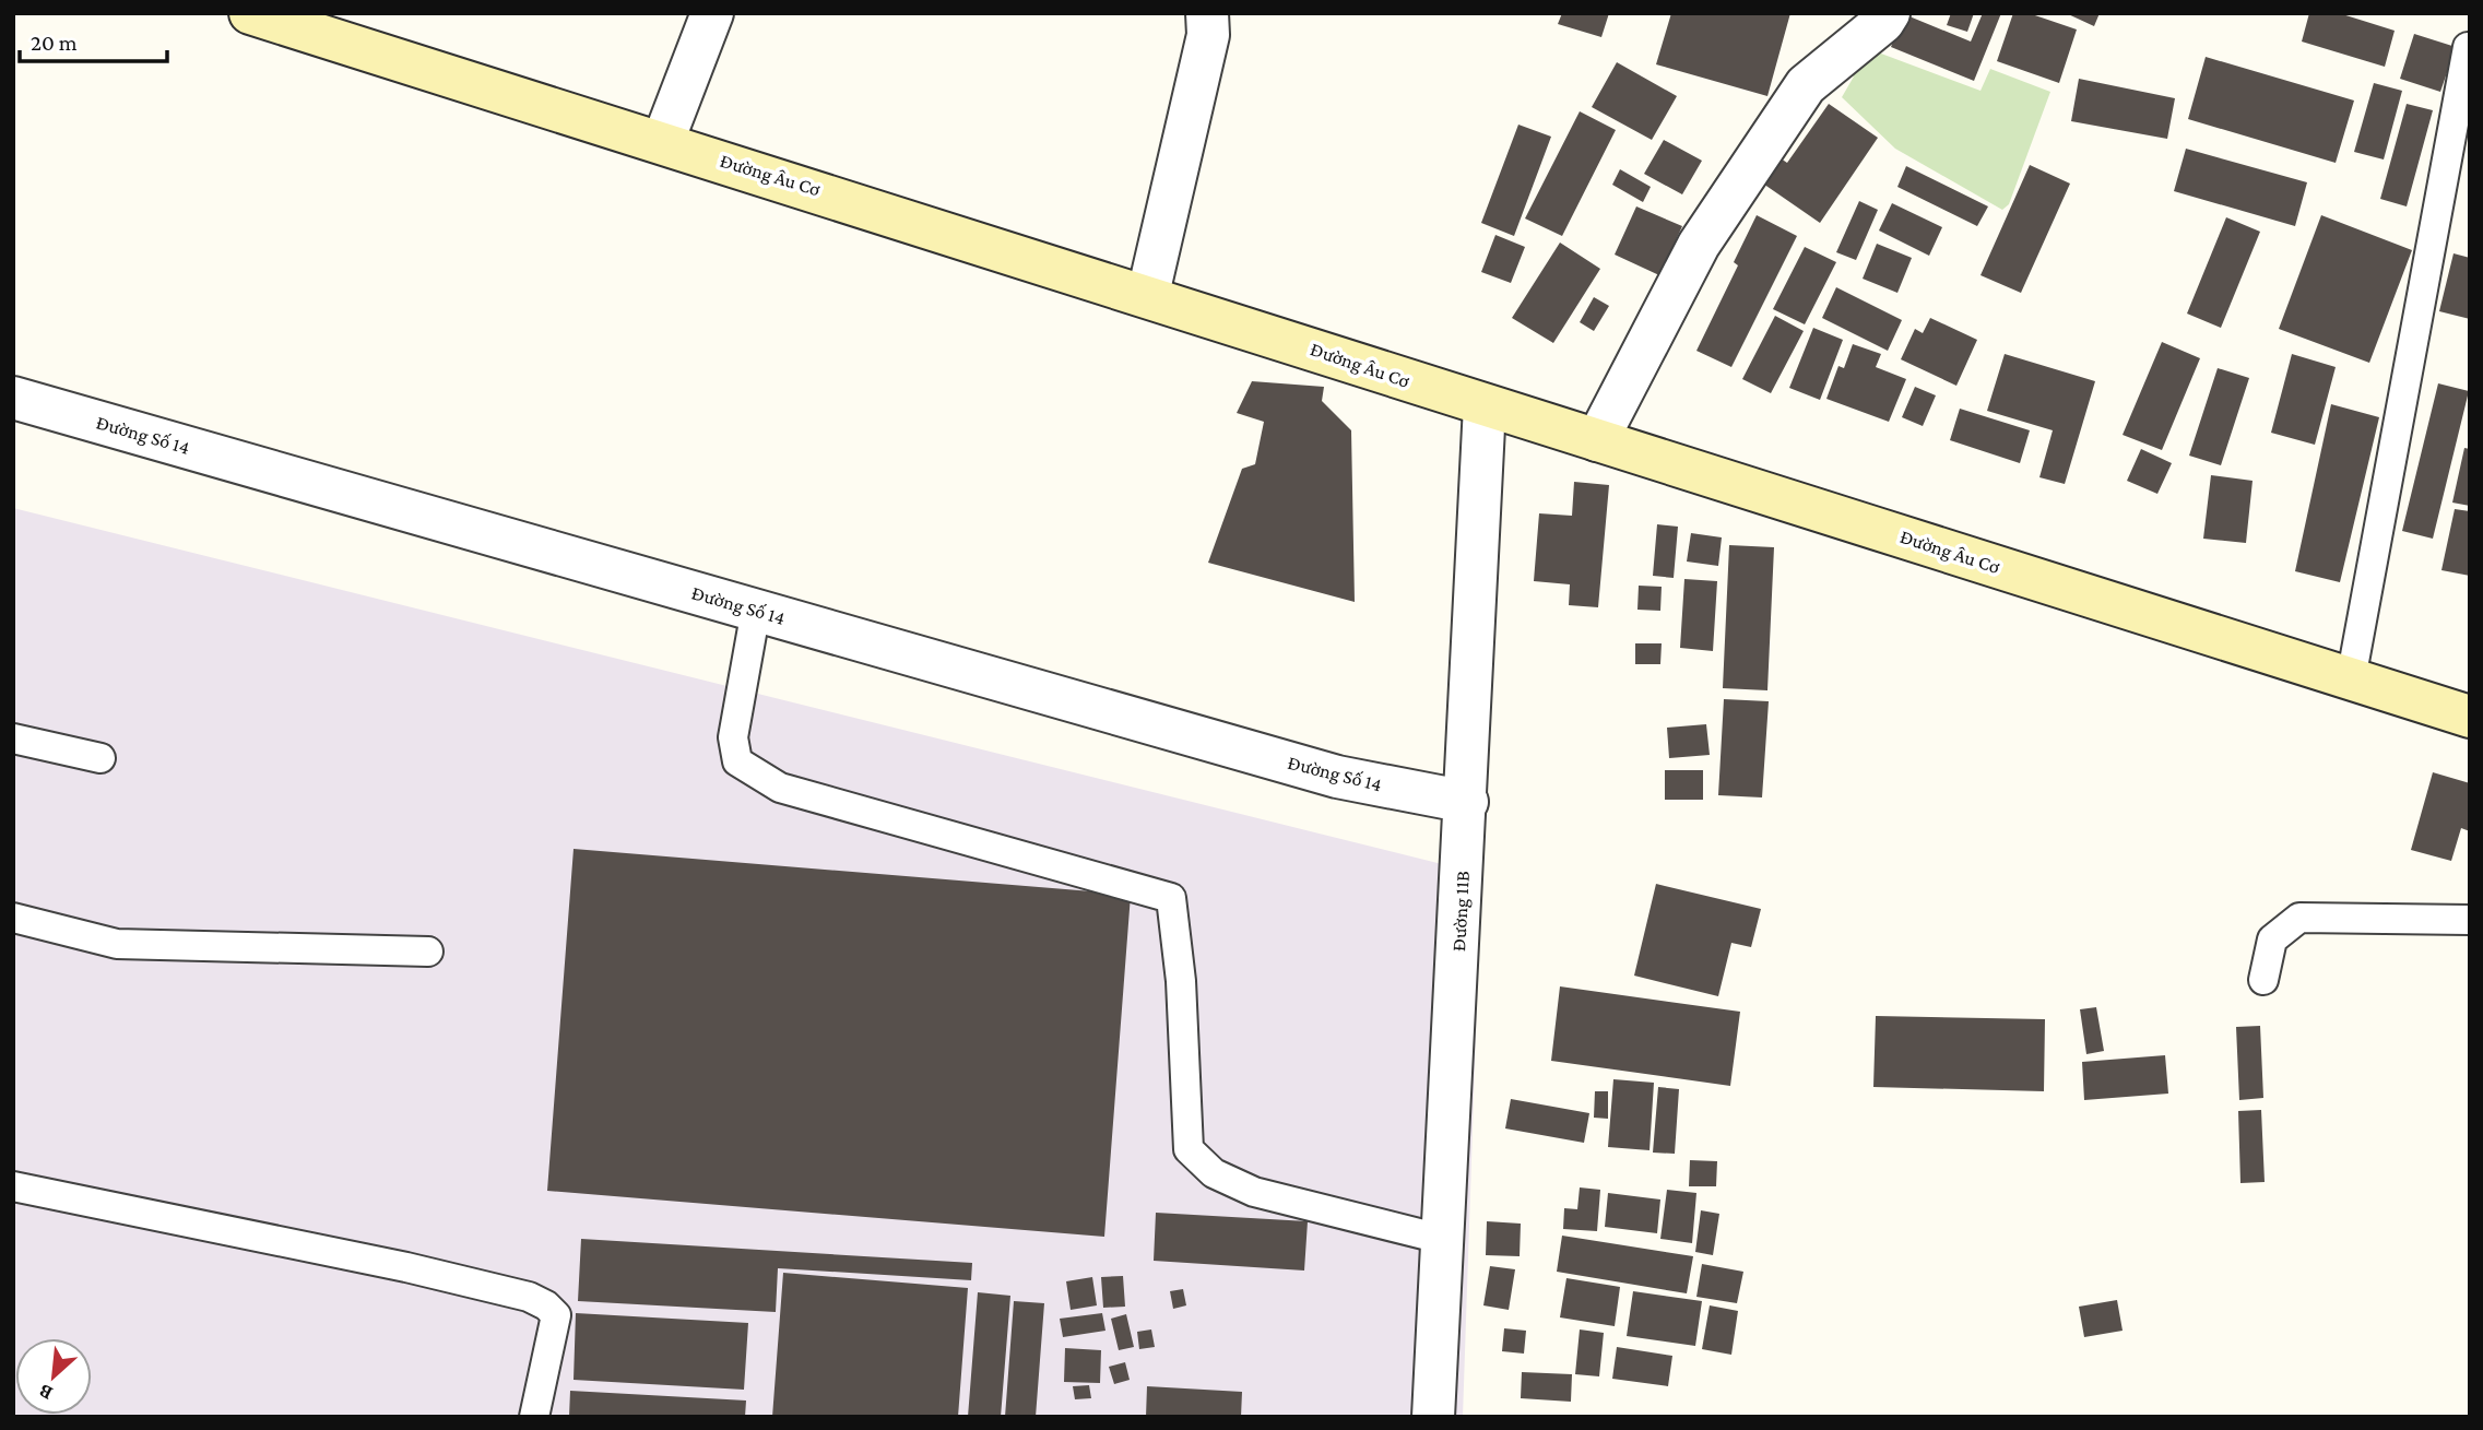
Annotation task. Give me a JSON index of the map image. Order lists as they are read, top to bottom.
{
  "streets": {
    "main road": ["Đường Âu Cơ"],
    "street": ["Đường Số 14", "Đường 11B"]
  },
  "crossings": [
    ["Đường Âu Cơ", "Đường 11B"],
    ["Đường Số 14", "Đường 11B"]
  ],
  "scale_bar": "20 m",
  "north": "bottom left"
}
